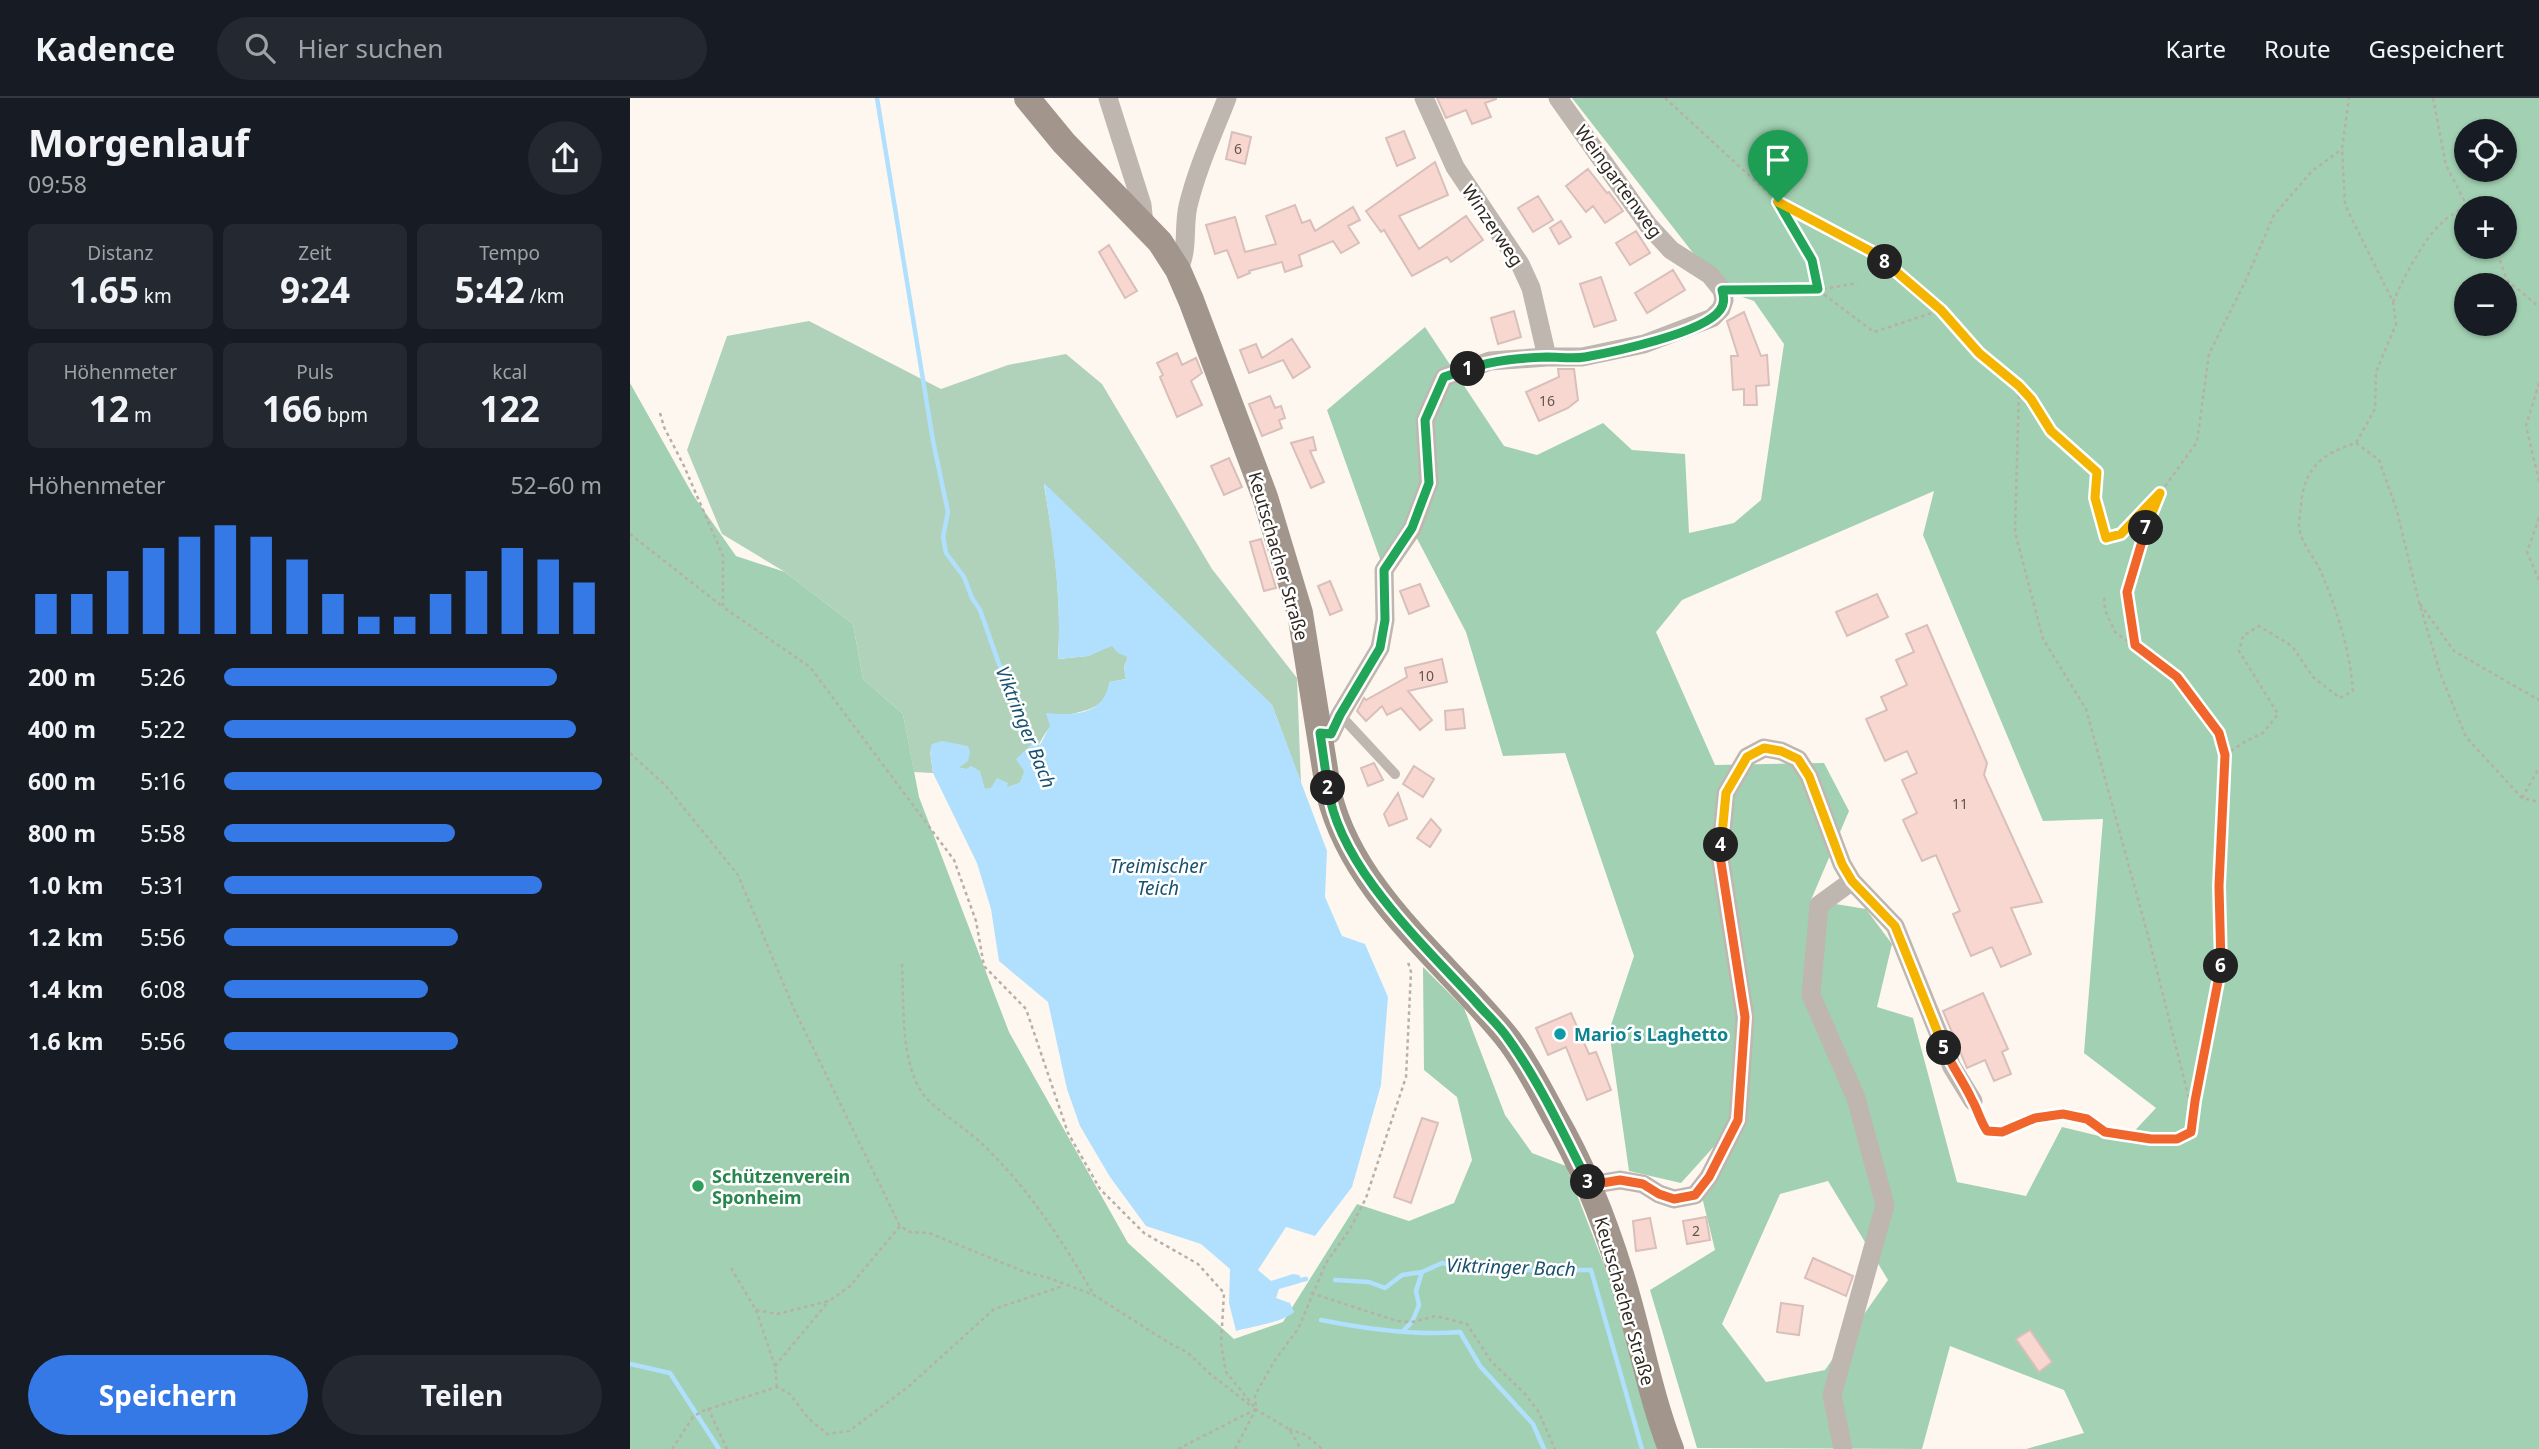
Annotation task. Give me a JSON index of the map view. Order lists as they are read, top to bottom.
{
  "streets": {
    "main road": ["Keutschacher Straße"],
    "street": ["Weingartenweg", "Winzerweg"]
  },
  "water": ["Viktringer Bach", "Treimischer Teich"],
  "places": ["Mario´s Laghetto", "Schützenverein Sponheim"],
  "house_numbers": [
    "6",
    "16",
    "10",
    "11",
    "2"
  ],
  "page": {
    "header": "Kadence",
    "search": "Hier suchen",
    "nav": ["Karte", "Route", "Gespeichert"],
    "heading": ["Morgenlauf", "09:58"],
    "map_buttons": ["+", "−"],
    "stats": [
      ["Distanz", "1.65 km"],
      ["Zeit", "9:24"],
      ["Tempo", "5:42 /km"],
      ["Höhenmeter", "12 m"],
      ["Puls", "166 bpm"],
      ["kcal", "122"]
    ],
    "pins": [
      "8",
      "1",
      "7",
      "2",
      "4",
      "6",
      "5",
      "3"
    ],
    "chart": ["Höhenmeter", "52–60 m"],
    "list": [
      {
        "name": "200 m",
        "note": "5:26"
      },
      {
        "name": "400 m",
        "note": "5:22"
      },
      {
        "name": "600 m",
        "note": "5:16"
      },
      {
        "name": "800 m",
        "note": "5:58"
      },
      {
        "name": "1.0 km",
        "note": "5:31"
      },
      {
        "name": "1.2 km",
        "note": "5:56"
      },
      {
        "name": "1.4 km",
        "note": "6:08"
      },
      {
        "name": "1.6 km",
        "note": "5:56"
      }
    ],
    "buttons": ["Speichern", "Teilen"]
  }
}
